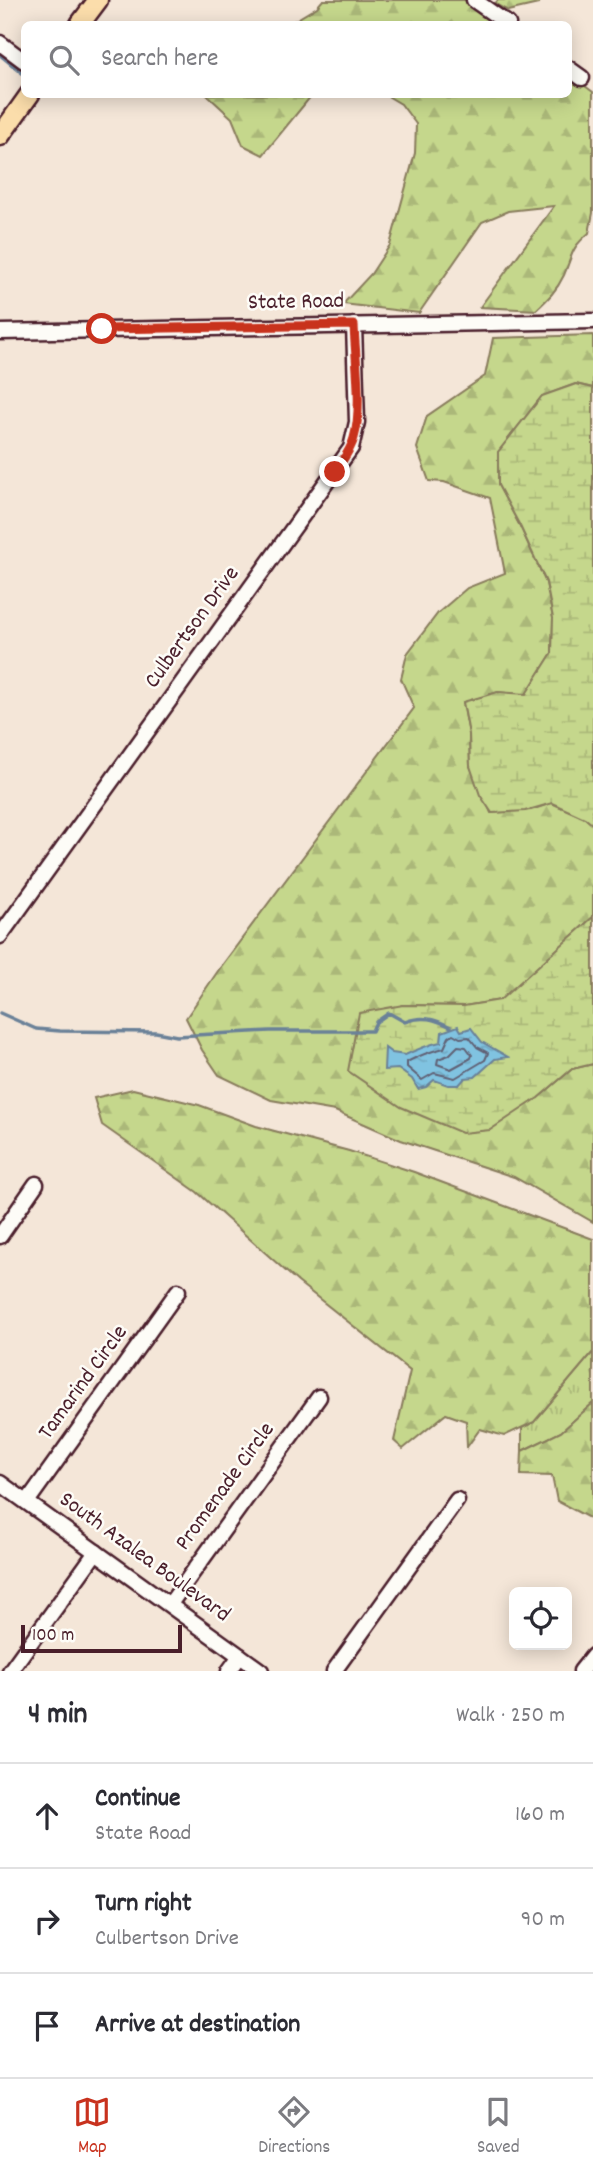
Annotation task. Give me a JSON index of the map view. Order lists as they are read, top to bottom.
{
  "streets": {
    "street": [
      "State Road",
      "Culbertson Drive",
      "Tamarind Circle",
      "Promenade Circle",
      "South Azalea Boulevard"
    ]
  },
  "crossings": [
    ["State Road", "Culbertson Drive"],
    ["Tamarind Circle", "South Azalea Boulevard"],
    ["Promenade Circle", "South Azalea Boulevard"]
  ],
  "scale_bar": "100 m",
  "page": {
    "search": "Search here",
    "scale": "100 m",
    "heading": ["4 min", "Walk · 250 m"],
    "list": [
      ["Continue", "State Road", "160 m"],
      ["Turn right", "Culbertson Drive", "90 m"],
      "Arrive at destination"
    ],
    "nav": ["Map", "Directions", "Saved"]
  }
}
